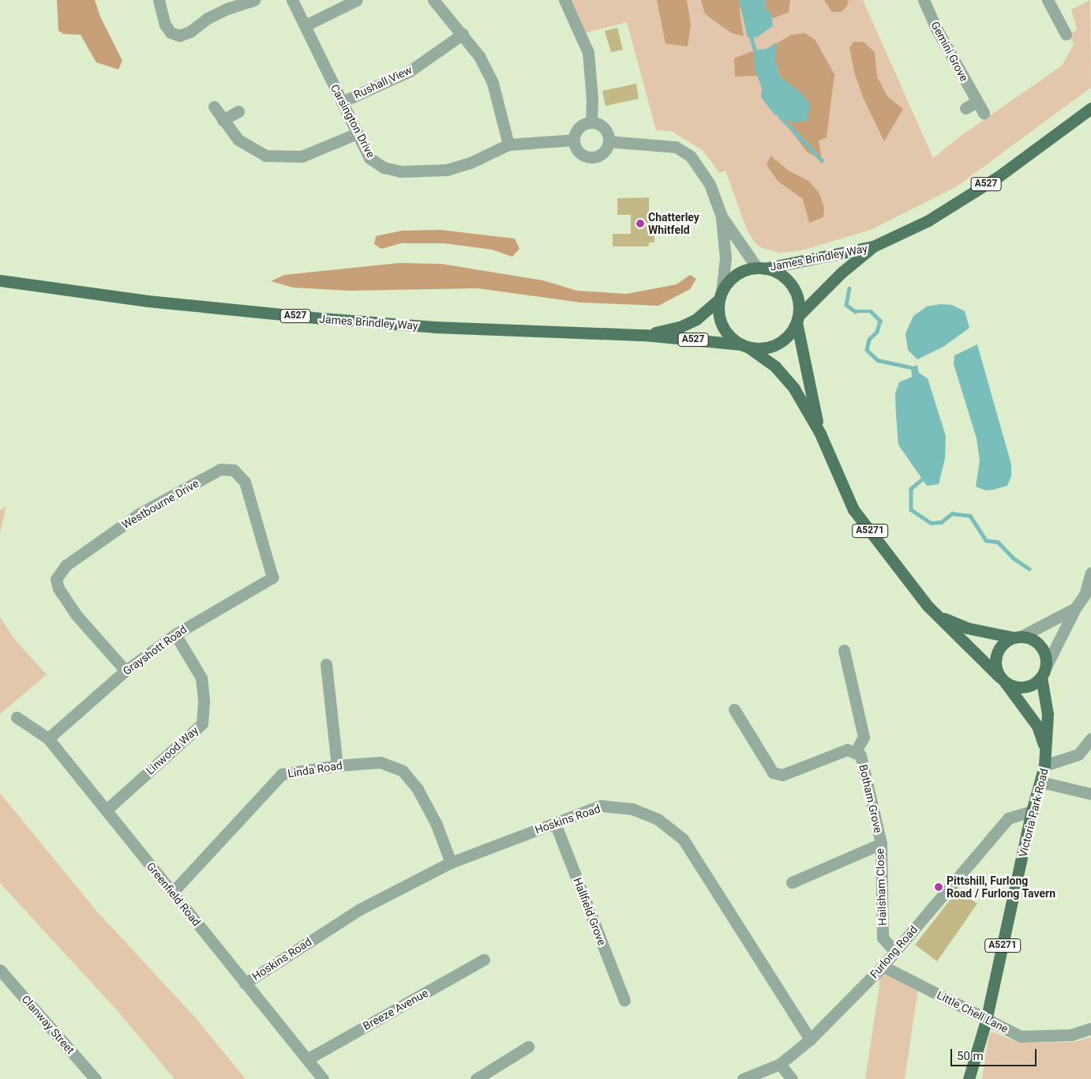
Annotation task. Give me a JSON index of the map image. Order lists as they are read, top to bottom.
{
  "streets": {
    "main road": [
      "A527",
      "James Brindley Way",
      "A5271",
      "Victoria Park Road"
    ],
    "street": [
      "Gemini Grove",
      "Rushall View",
      "Carsington Drive",
      "Westbourne Drive",
      "Grayshott Road",
      "Linwood Way",
      "Linda Road",
      "Botham Grove",
      "Hoskins Road",
      "Hailsham Close",
      "Greenfield Road",
      "Hallfield Grove",
      "Furlong Road",
      "Breeze Avenue",
      "Little Chell Lane",
      "Clanway Street"
    ]
  },
  "crossings": [
    ["Rushall View", "Carsington Drive"],
    ["A527", "James Brindley Way"],
    ["A527", "A5271"],
    ["James Brindley Way", "A5271"],
    ["Westbourne Drive", "Grayshott Road"],
    ["A5271", "Victoria Park Road"],
    ["Grayshott Road", "Linwood Way"],
    ["Grayshott Road", "Greenfield Road"],
    ["Linwood Way", "Greenfield Road"],
    ["Linda Road", "Hoskins Road"],
    ["Linda Road", "Greenfield Road"],
    ["Botham Grove", "Hailsham Close"],
    ["Victoria Park Road", "Furlong Road"],
    ["Victoria Park Road", "Little Chell Lane"],
    ["Hoskins Road", "Greenfield Road"],
    ["Hoskins Road", "Hallfield Grove"],
    ["Hoskins Road", "Furlong Road"],
    ["Hailsham Close", "Furlong Road"],
    ["Greenfield Road", "Breeze Avenue"],
    ["Furlong Road", "Little Chell Lane"]
  ],
  "places": ["Chatterley Whitfeld", "Pittshill, Furlong Road / Furlong Tavern"],
  "scale_bar": "50 m"
}
